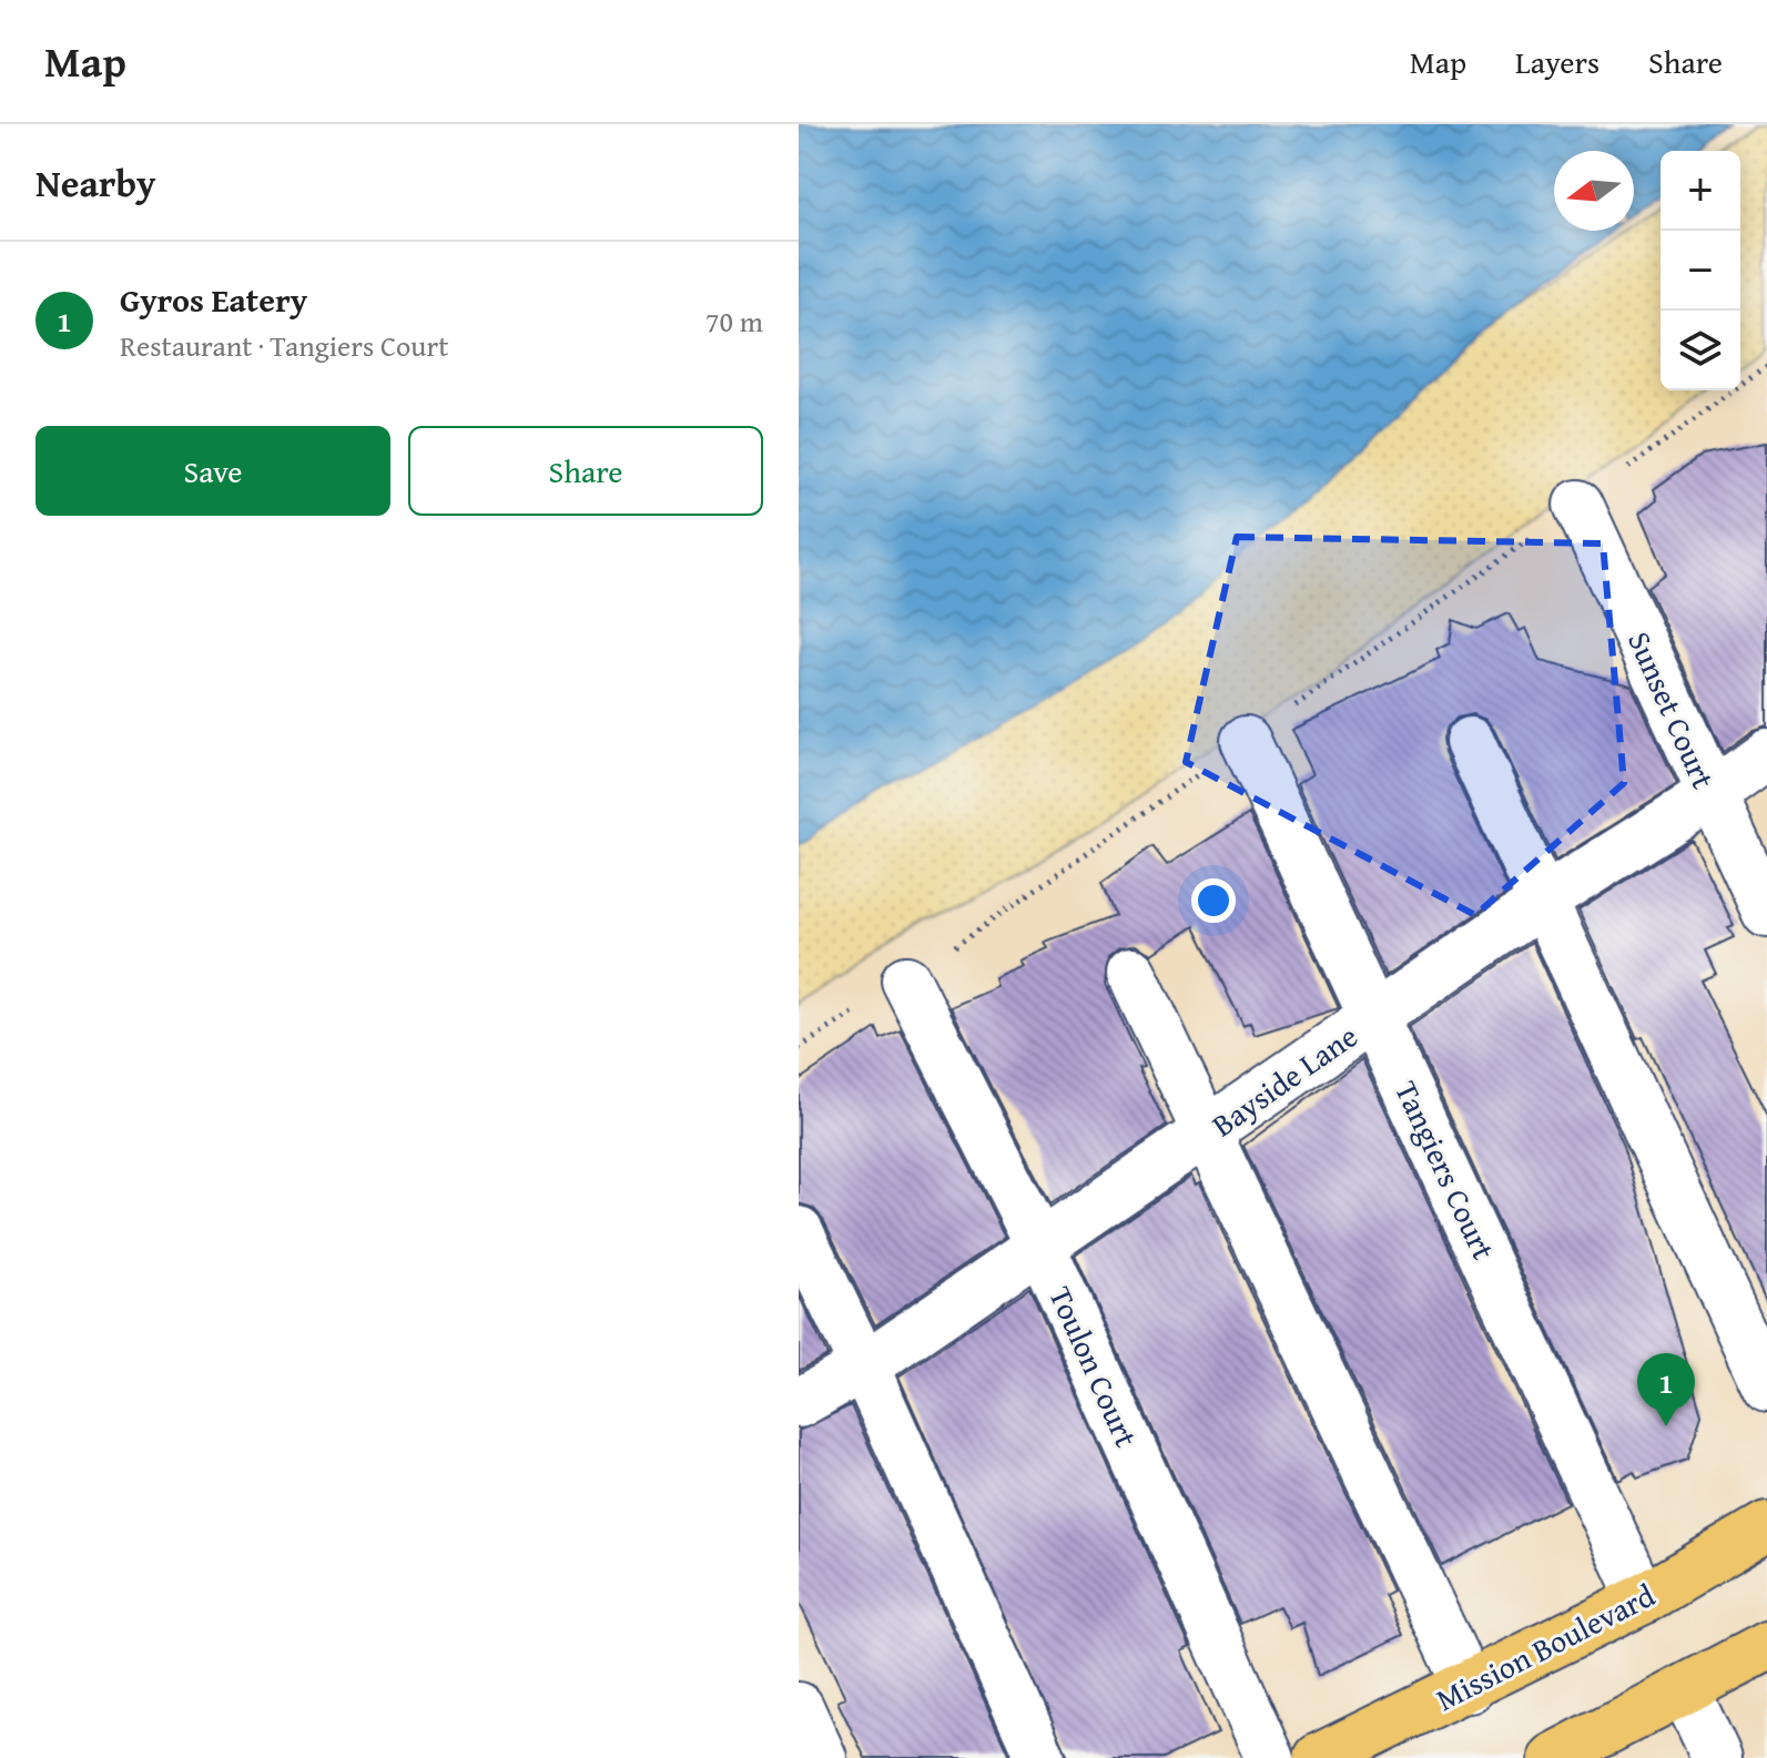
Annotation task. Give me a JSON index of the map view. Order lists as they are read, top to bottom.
{
  "streets": {
    "main road": ["Mission Boulevard"],
    "street": [
      "Sunset Court",
      "Bayside Lane",
      "Tangiers Court",
      "Toulon Court"
    ]
  },
  "crossings": [
    ["Sunset Court", "Bayside Lane"],
    ["Bayside Lane", "Tangiers Court"],
    ["Bayside Lane", "Toulon Court"],
    ["Tangiers Court", "Mission Boulevard"]
  ],
  "north": "left",
  "page": {
    "header": "Map",
    "nav": ["Map", "Layers", "Share"],
    "heading": "Nearby",
    "map_buttons": ["+", "−"],
    "list": [
      {
        "mark": "1",
        "name": "Gyros Eatery",
        "note": "Restaurant · Tangiers Court",
        "value": "70 m"
      }
    ],
    "buttons": ["Save", "Share"],
    "pins": "1"
  }
}
